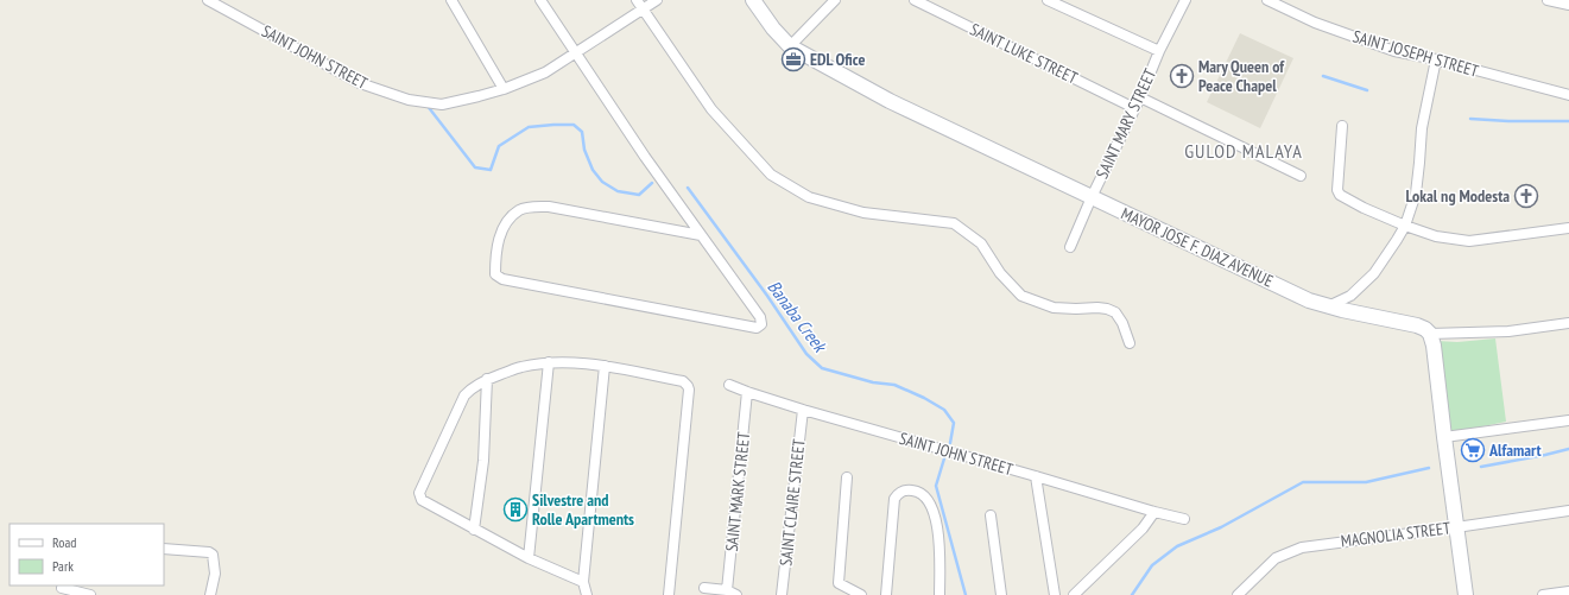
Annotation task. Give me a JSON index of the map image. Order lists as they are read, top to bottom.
{
  "streets": {
    "main road": ["MAYOR JOSE F. DIAZ AVENUE"],
    "street": [
      "SAINT LUKE STREET",
      "SAINT JOSEPH STREET",
      "SAINT JOHN STREET",
      "SAINT MARY STREET",
      "SAINT MARK STREET",
      "SAINT CLAIRE STREET",
      "MAGNOLIA STREET"
    ]
  },
  "crossings": [
    ["SAINT LUKE STREET", "SAINT MARY STREET"],
    ["SAINT JOHN STREET", "SAINT MARK STREET"],
    ["SAINT JOHN STREET", "SAINT CLAIRE STREET"],
    ["SAINT MARY STREET", "MAYOR JOSE F. DIAZ AVENUE"]
  ],
  "districts": ["GULOD MALAYA"],
  "water": ["Banaba Creek"],
  "places": {
    "office": ["EDL Ofice"],
    "church": ["Mary Queen of Peace Chapel", "Lokal ng Modesta"],
    "supermarket": ["Alfamart"],
    "building": ["Silvestre and Rolle Apartments"]
  },
  "legend": ["Road", "Park"]
}
